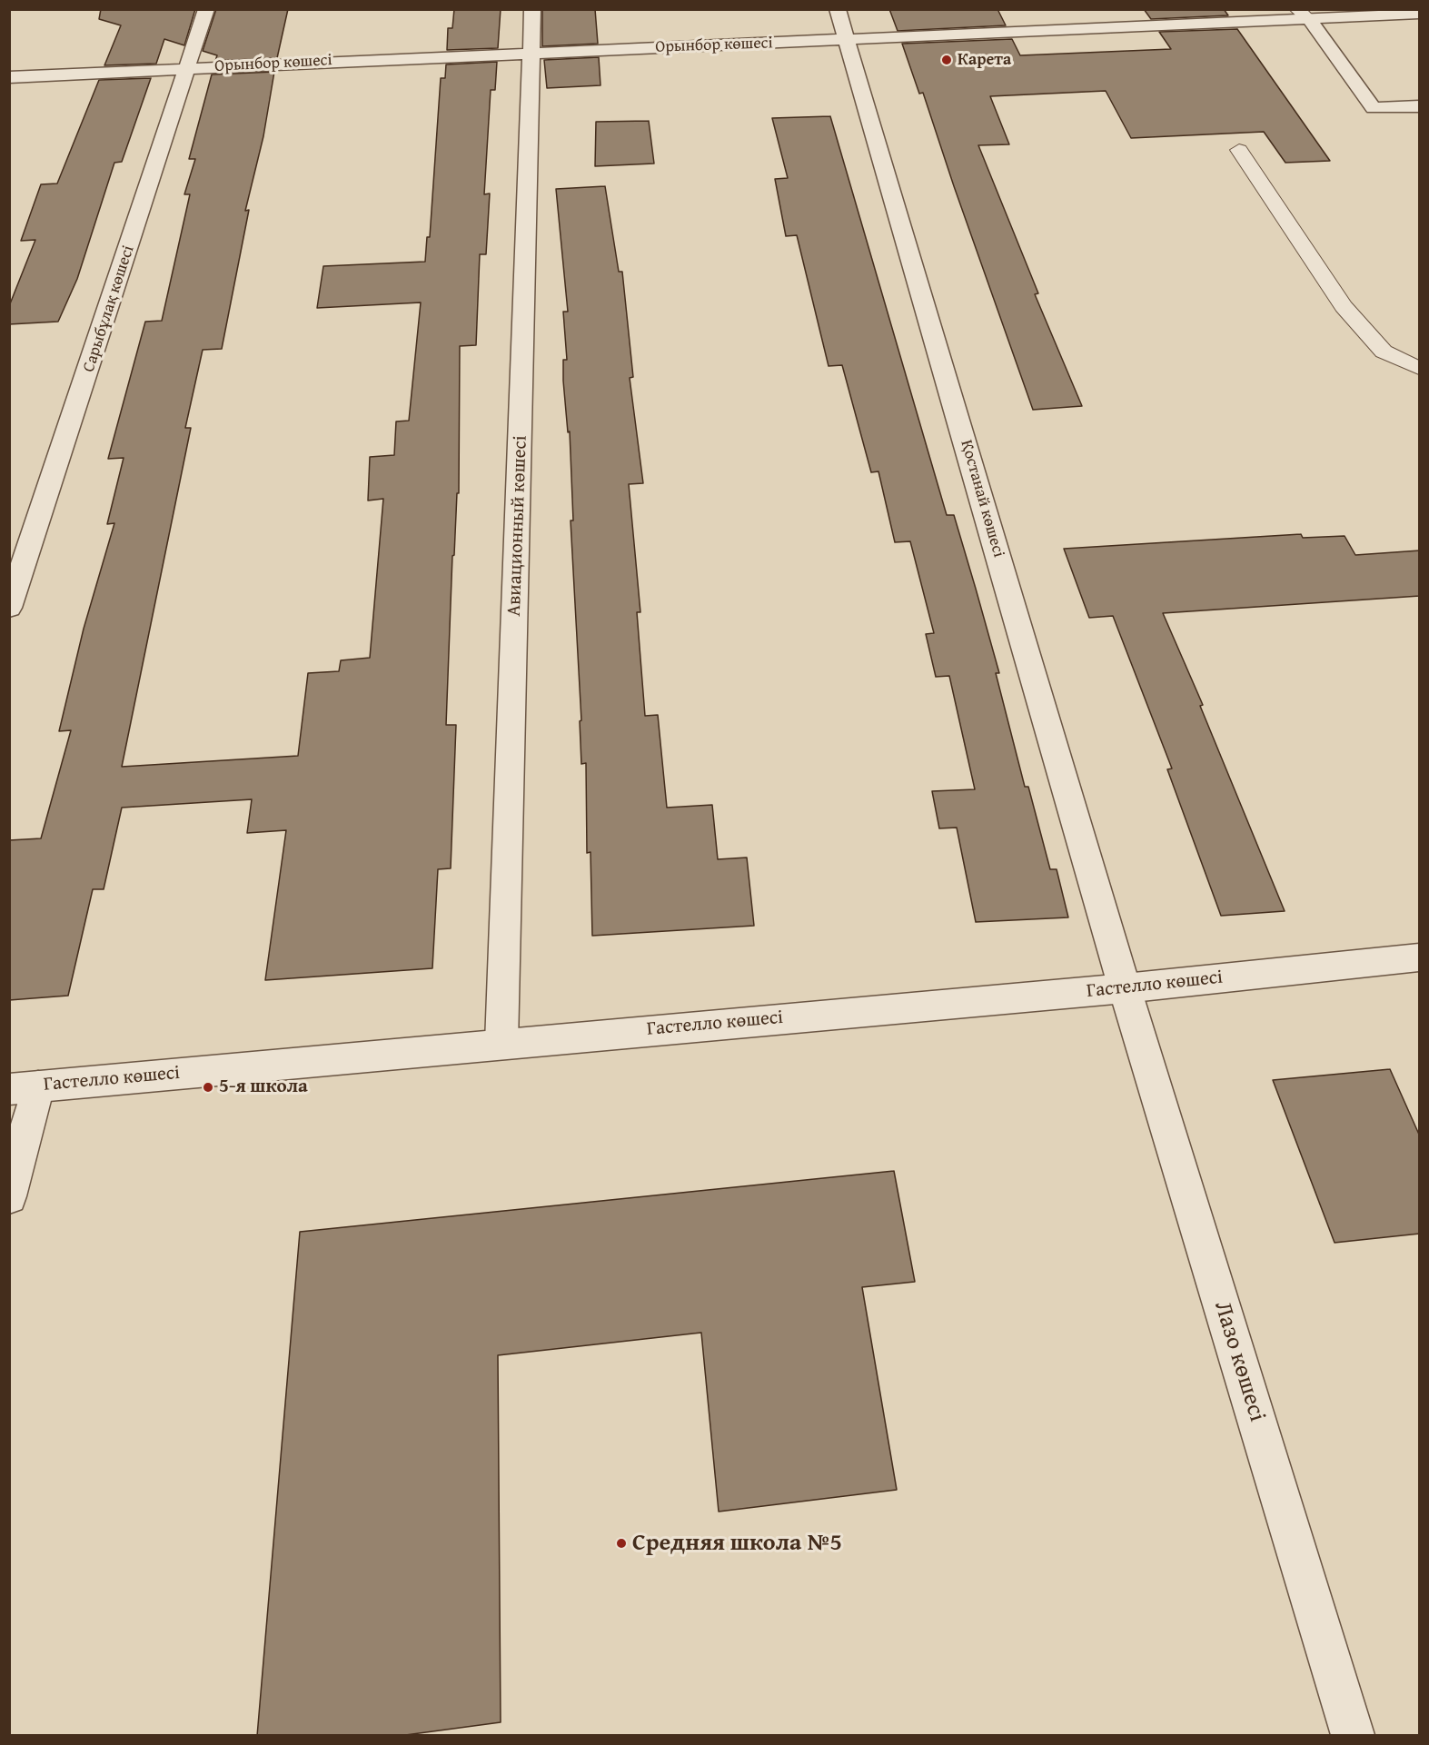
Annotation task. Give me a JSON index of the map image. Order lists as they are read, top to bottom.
{
  "streets": {
    "street": [
      "Орынбор көшесі",
      "Сарыбұлақ көшесі",
      "Қостанай көшесі",
      "Авиационный көшесі",
      "Гастелло көшесі",
      "Лазо көшесі"
    ]
  },
  "crossings": [
    ["Орынбор көшесі", "Сарыбұлақ көшесі"],
    ["Орынбор көшесі", "Қостанай көшесі"],
    ["Орынбор көшесі", "Авиационный көшесі"],
    ["Қостанай көшесі", "Гастелло көшесі"],
    ["Қостанай көшесі", "Лазо көшесі"],
    ["Авиационный көшесі", "Гастелло көшесі"],
    ["Гастелло көшесі", "Лазо көшесі"]
  ],
  "places": ["Карета", "5-я школа", "Средняя школа №5"]
}
